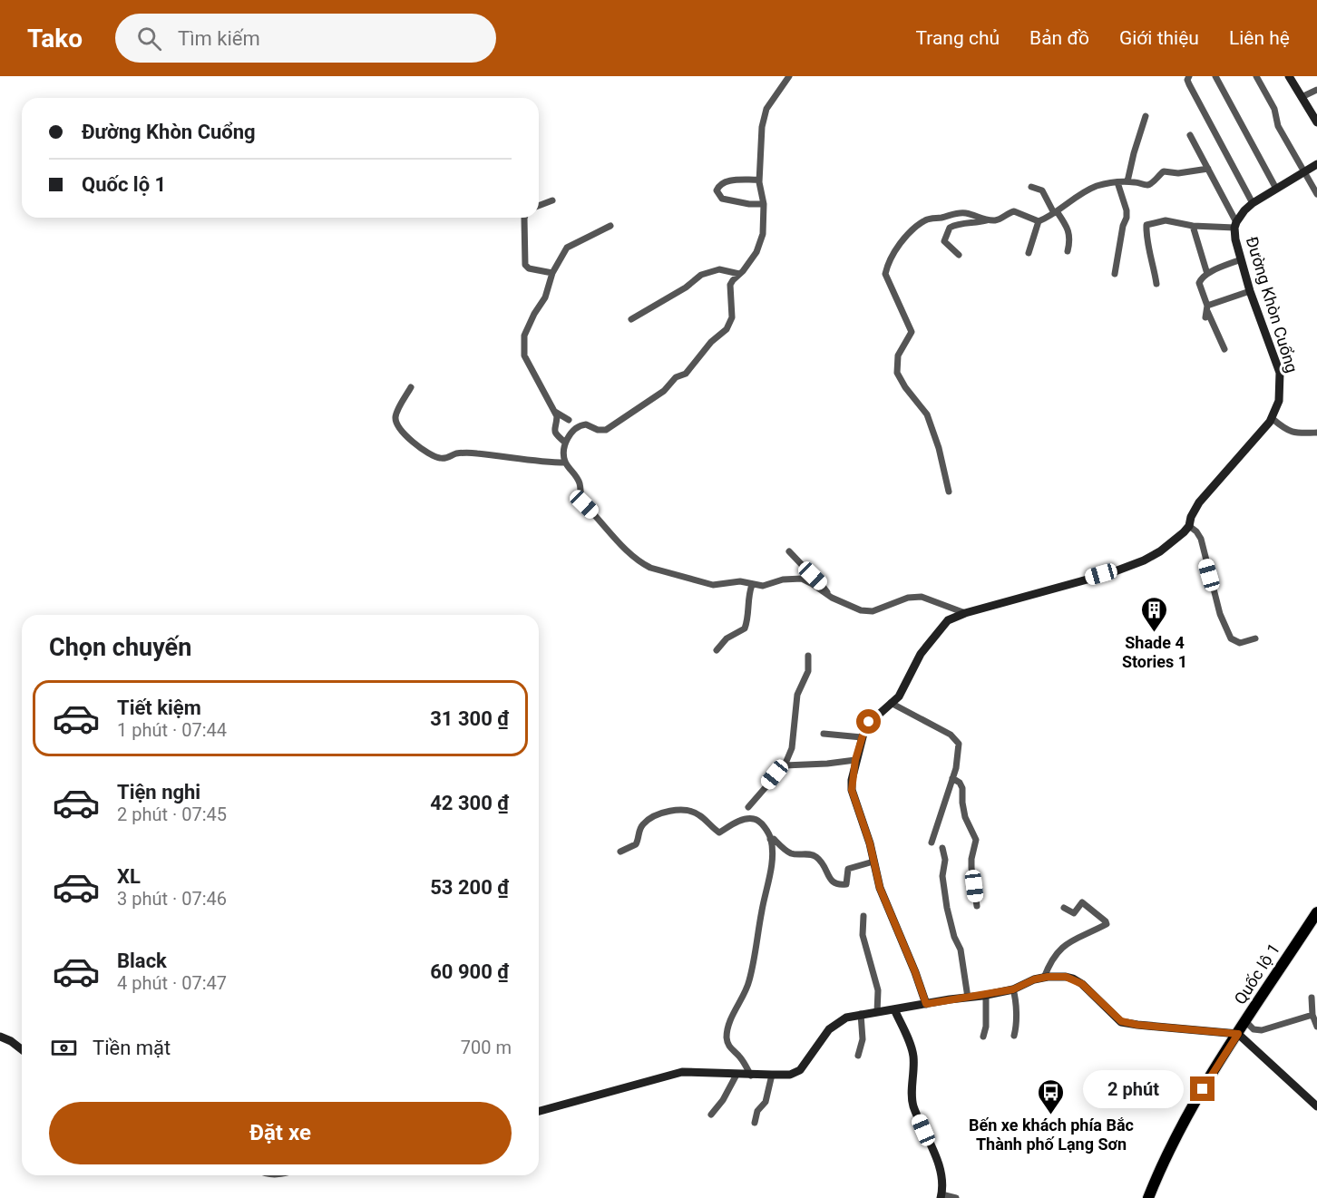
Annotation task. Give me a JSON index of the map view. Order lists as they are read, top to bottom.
{
  "streets": {
    "highway": ["Quốc lộ 1"],
    "street": ["Đường Khòn Cuổng"]
  },
  "places": {
    "building": ["Shade 4 Stories 1"],
    "bus stop": ["Bến xe khách phía Bắc Thành phố Lạng Sơn"]
  },
  "page": {
    "header": "Tako",
    "search": "Tìm kiếm",
    "nav": [
      "Trang chủ",
      "Bản đồ",
      "Giới thiệu",
      "Liên hệ"
    ],
    "banner": ["Đường Khòn Cuổng", "Quốc lộ 1"],
    "heading": "Chọn chuyến",
    "list": [
      {
        "name": "Tiết kiệm",
        "note": "1 phút · 07:44",
        "value": "31 300 ₫"
      },
      {
        "name": "Tiện nghi",
        "note": "2 phút · 07:45",
        "value": "42 300 ₫"
      },
      {
        "name": "XL",
        "note": "3 phút · 07:46",
        "value": "53 200 ₫"
      },
      {
        "name": "Black",
        "note": "4 phút · 07:47",
        "value": "60 900 ₫"
      }
    ],
    "pay": ["Tiền mặt", "700 m"],
    "bubble": "2 phút",
    "buttons": "Đặt xe"
  }
}
